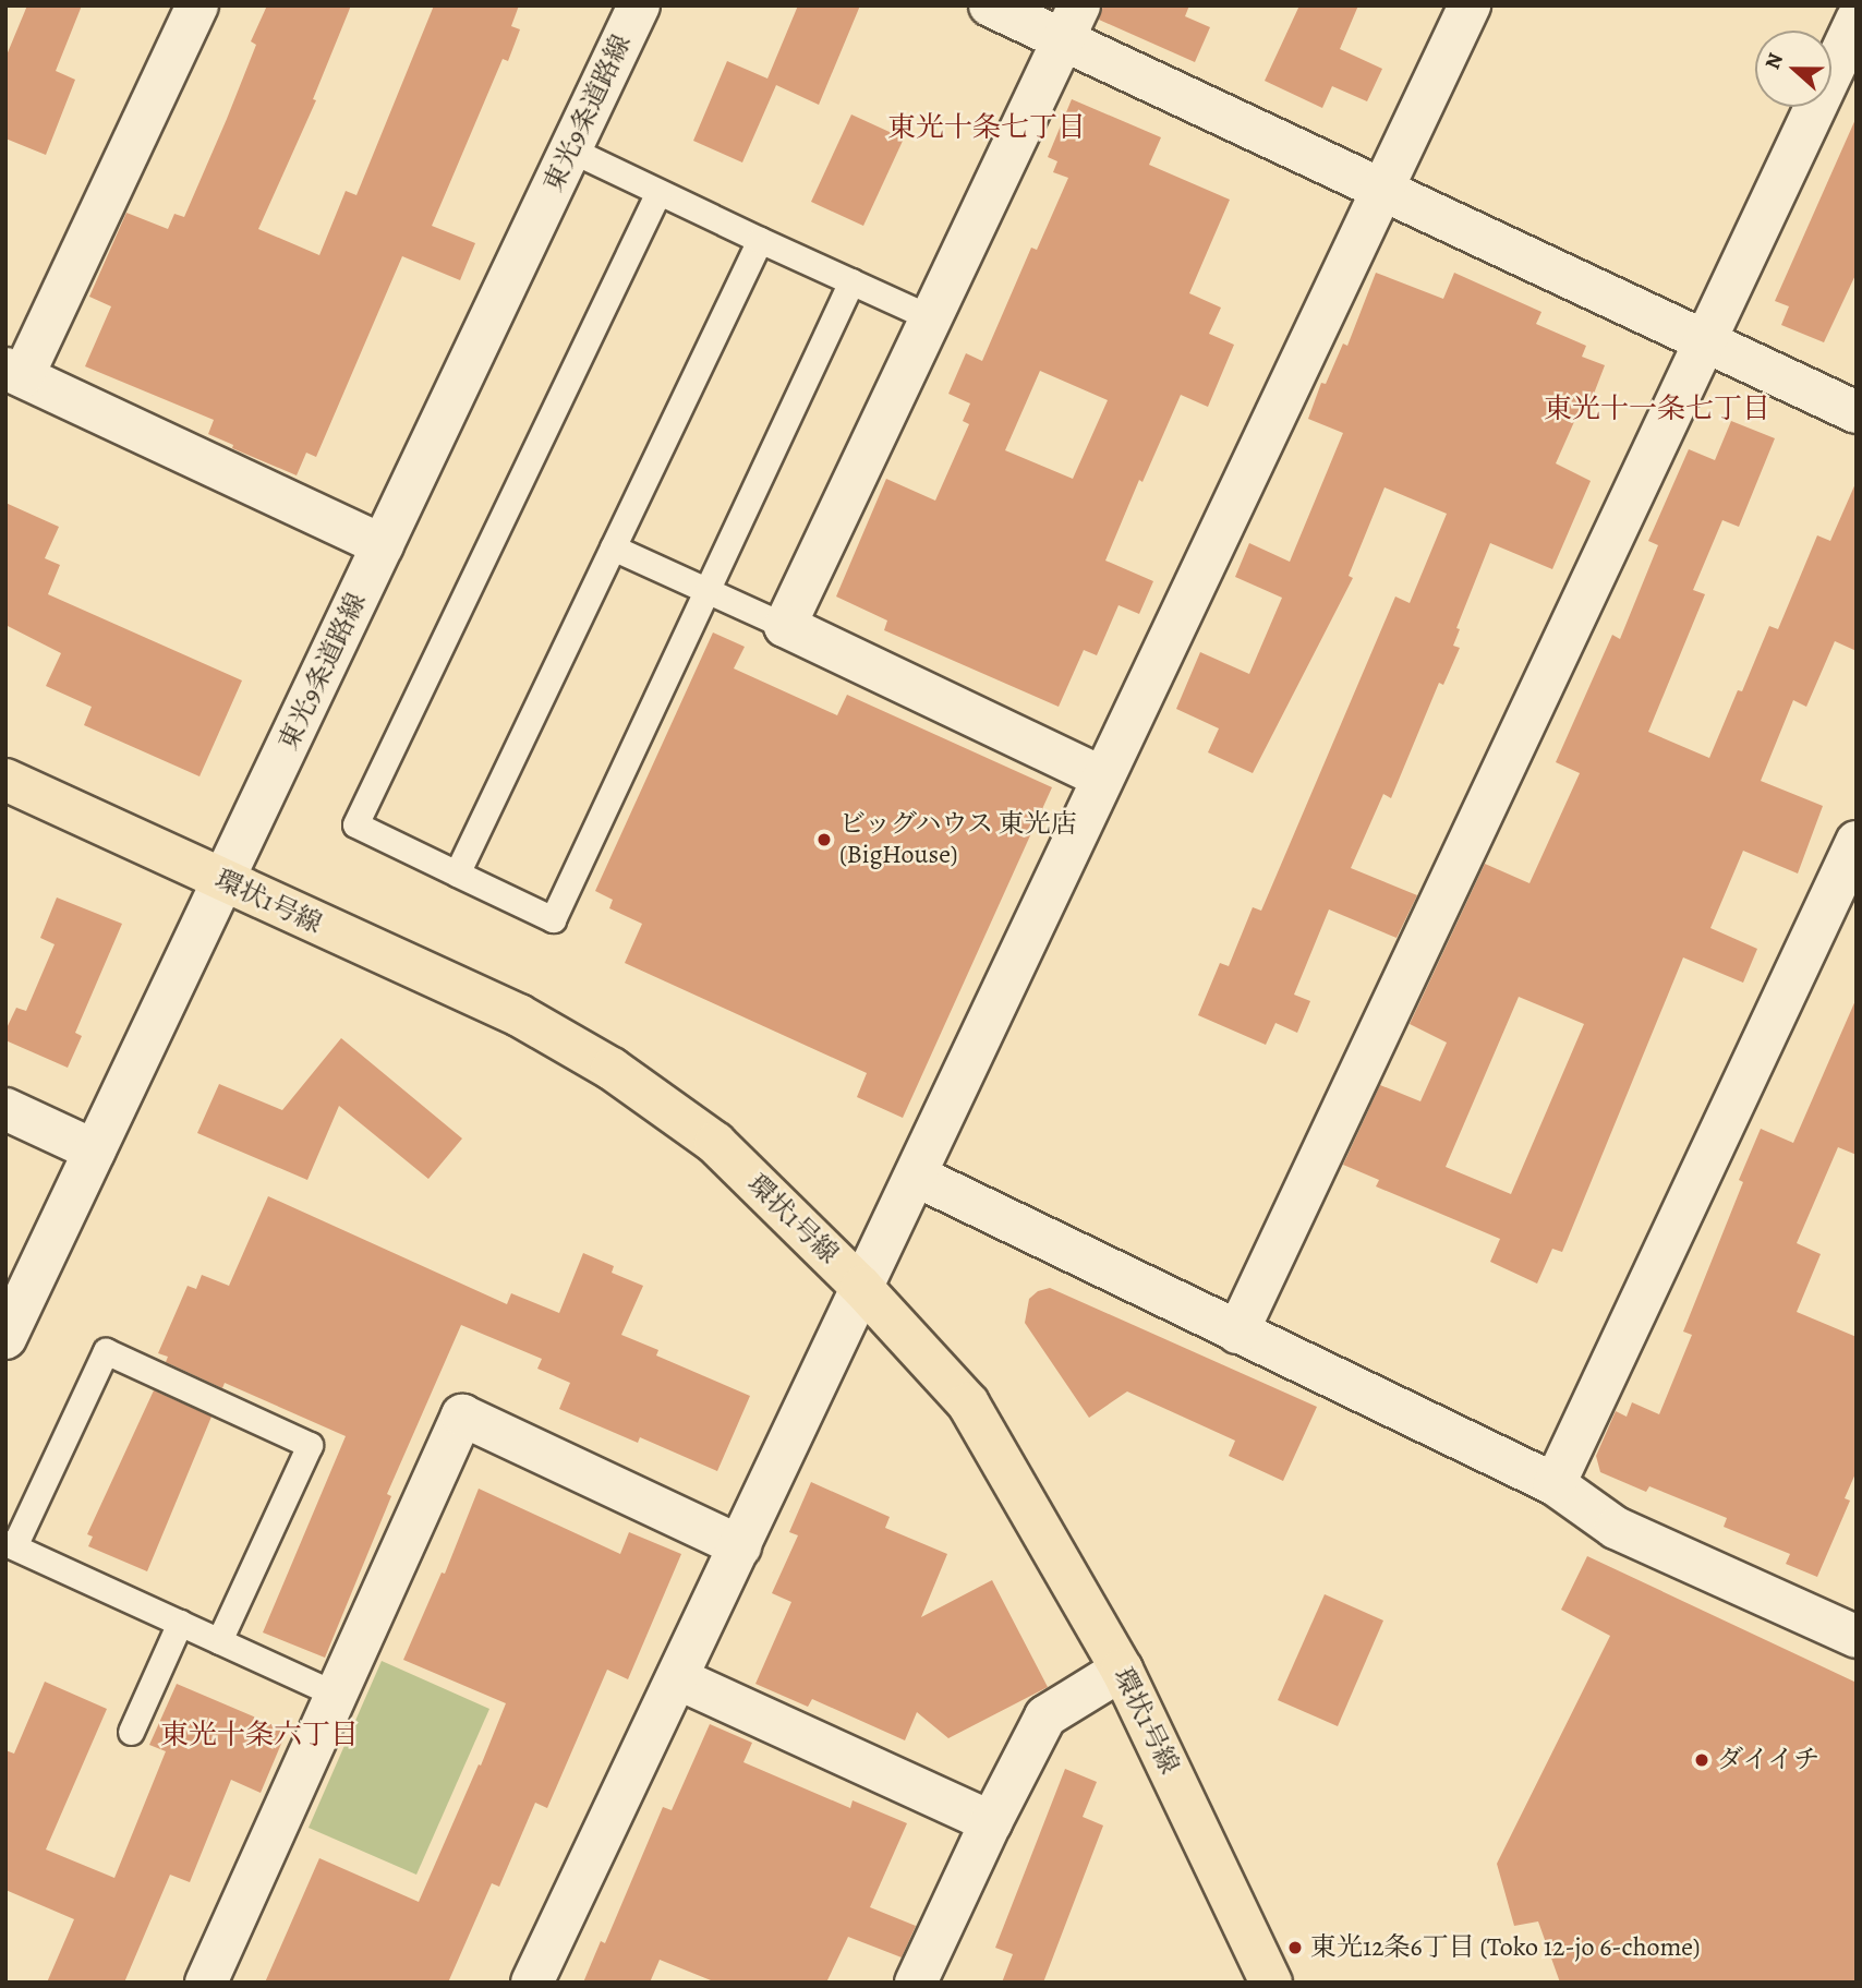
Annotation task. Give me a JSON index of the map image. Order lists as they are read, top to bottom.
{
  "streets": {
    "main road": ["環状1号線"],
    "street": ["東光9条道路線"]
  },
  "crossings": [
    ["東光9条道路線", "環状1号線"]
  ],
  "districts": ["東光十条七丁目", "東光十一条七丁目", "東光十条六丁目"],
  "places": ["ビッグハウス 東光店 (BigHouse)", "ダイイチ", "東光12条6丁目 (Toko 12-jo 6-chome)"],
  "north": "left"
}
